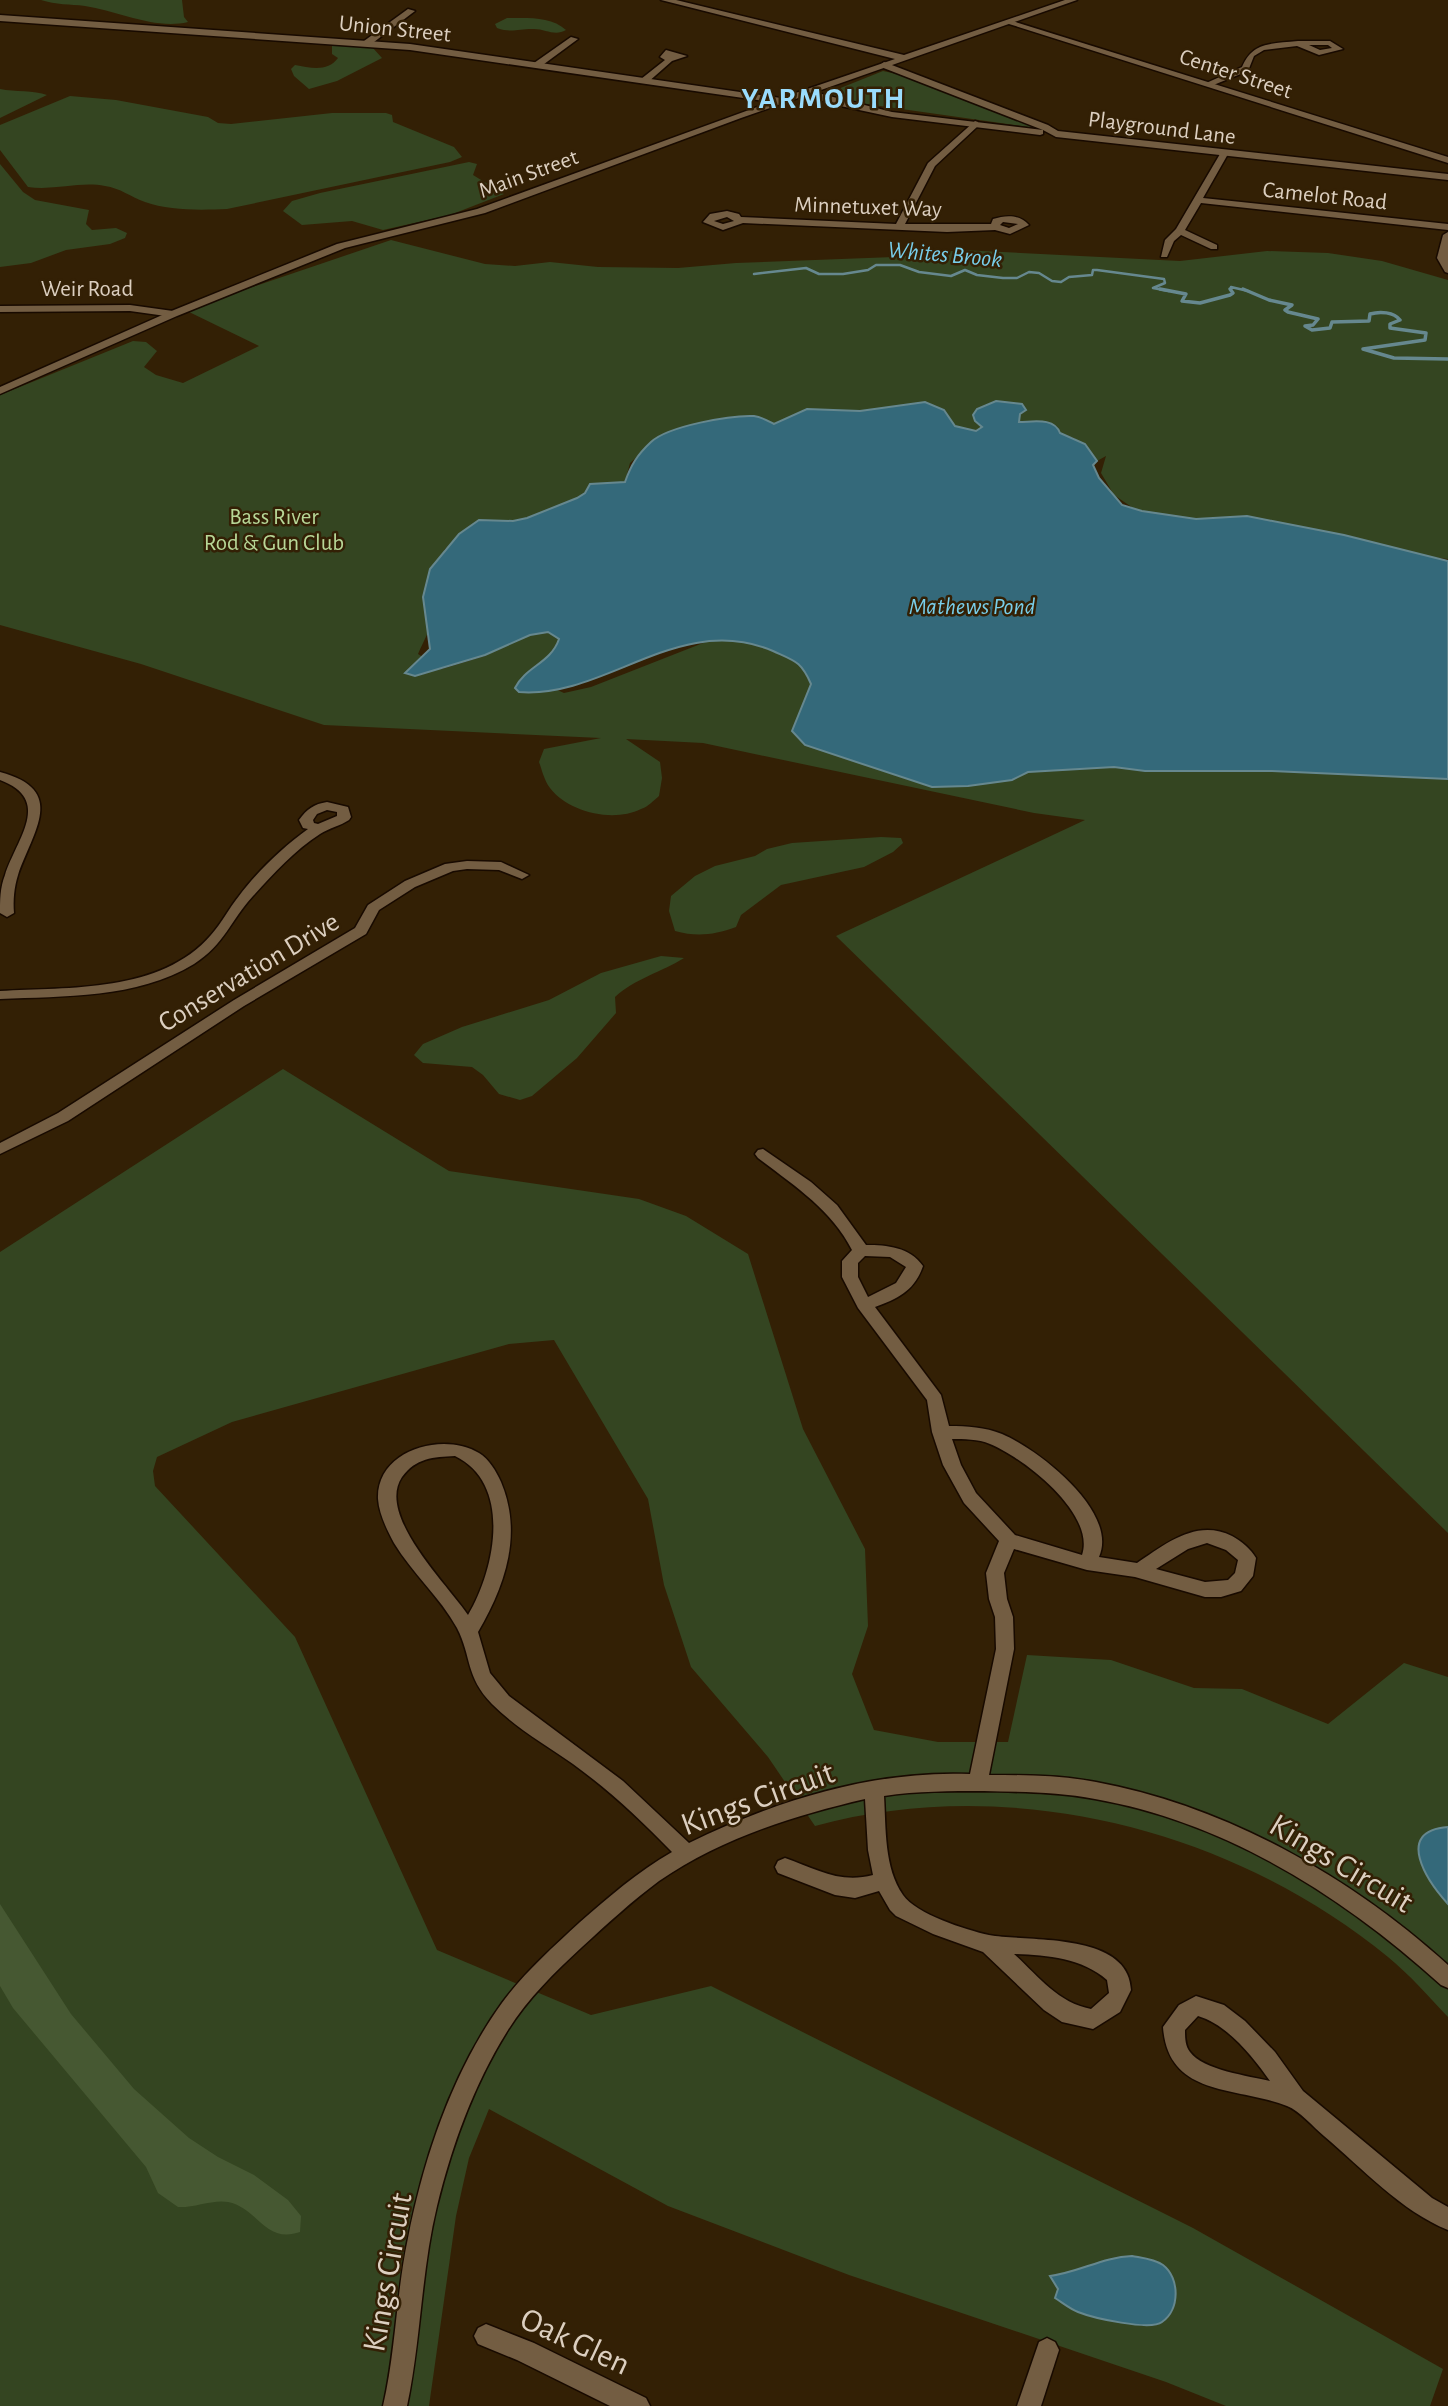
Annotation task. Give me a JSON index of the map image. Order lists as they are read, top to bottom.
{
  "streets": {
    "main road": [
      "Union Street",
      "Center Street",
      "Playground Lane",
      "Main Street",
      "Weir Road"
    ],
    "street": [
      "Camelot Road",
      "Minnetuxet Way",
      "Conservation Drive",
      "Kings Circuit",
      "Oak Glen"
    ]
  },
  "crossings": [
    ["Union Street", "Main Street"],
    ["Center Street", "Main Street"],
    ["Playground Lane", "Main Street"],
    ["Main Street", "Weir Road"]
  ],
  "districts": ["YARMOUTH"],
  "water": ["Whites Brook", "Mathews Pond"],
  "parks": ["Bass River Rod & Gun Club"]
}
